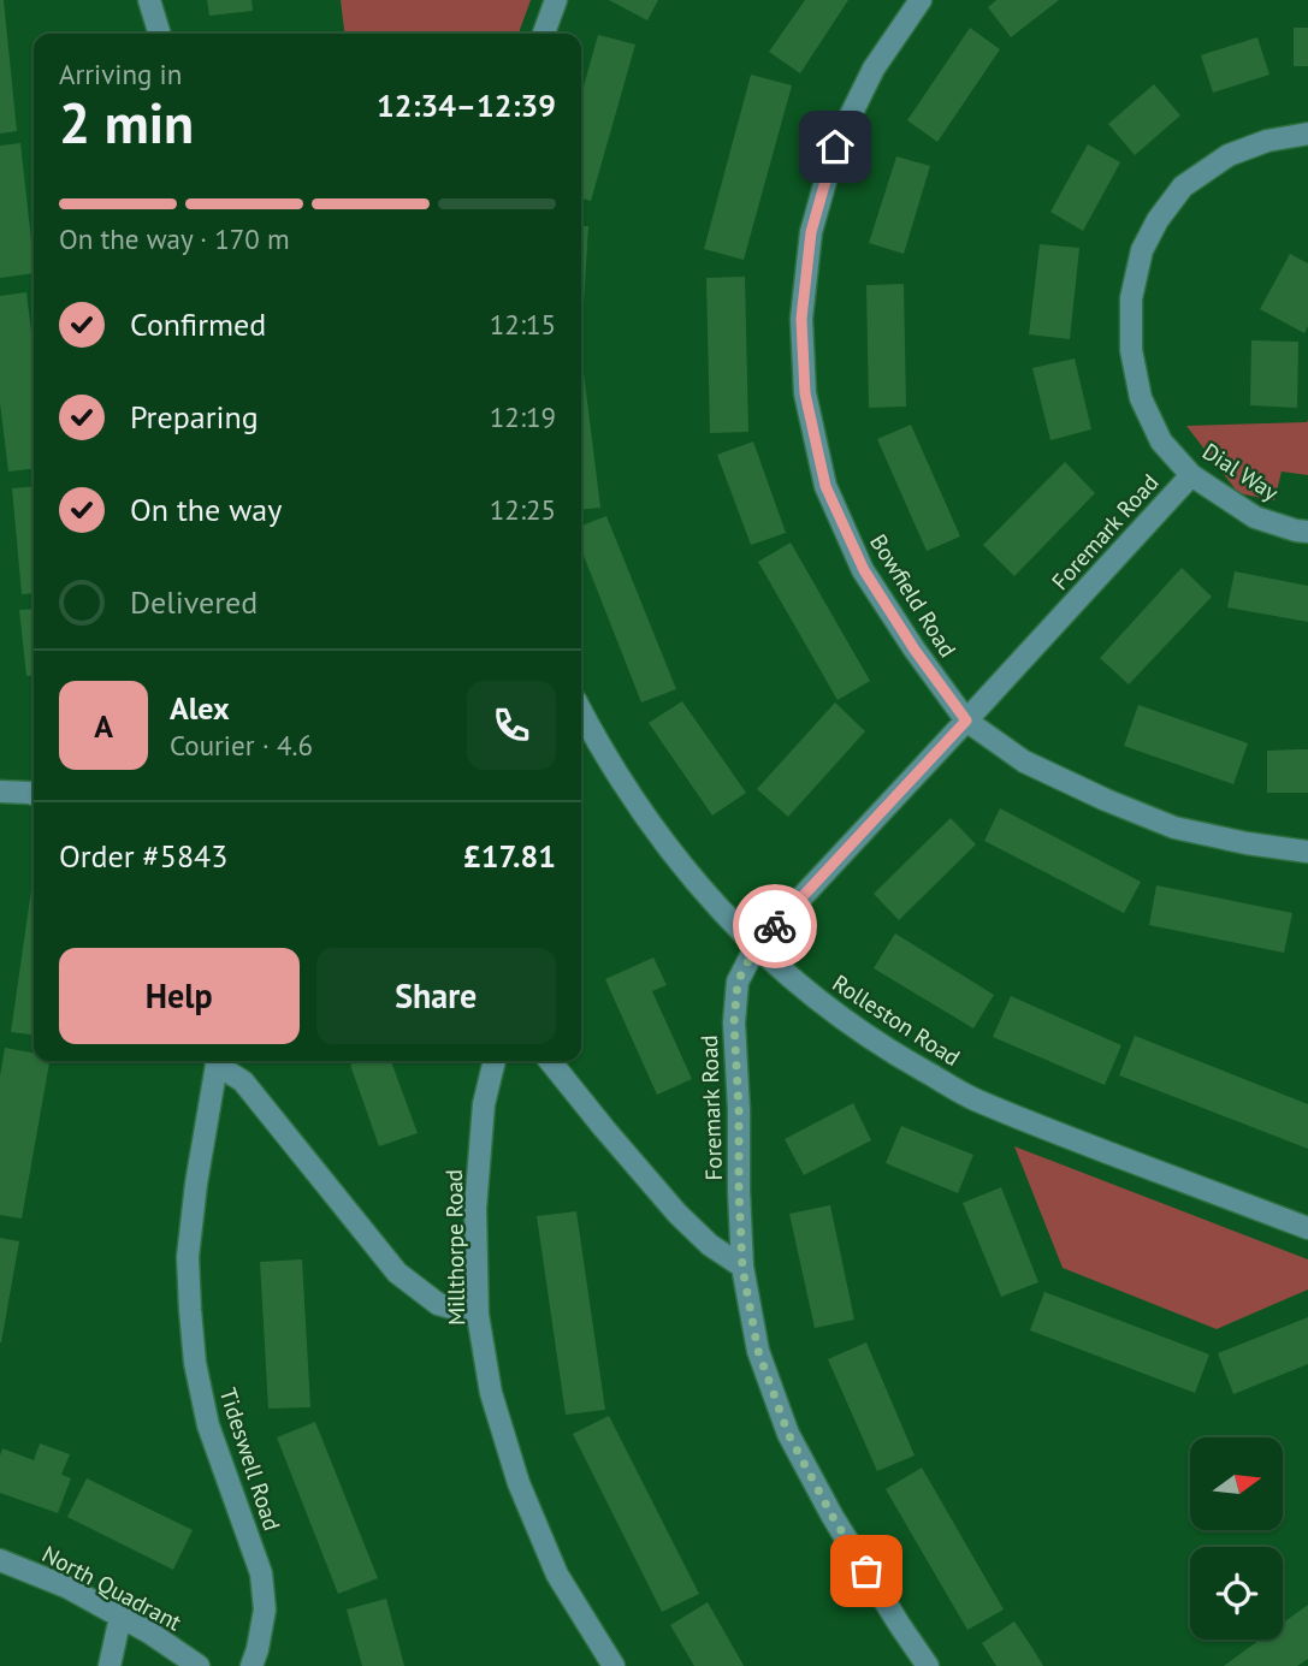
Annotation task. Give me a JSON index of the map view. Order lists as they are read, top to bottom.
{
  "streets": {
    "street": [
      "Dial Way",
      "Foremark Road",
      "Bowfield Road",
      "Rolleston Road",
      "Millthorpe Road",
      "Tideswell Road",
      "North Quadrant"
    ]
  },
  "crossings": [
    ["Dial Way", "Foremark Road"],
    ["Foremark Road", "Bowfield Road"],
    ["Foremark Road", "Rolleston Road"],
    ["Millthorpe Road", "Tideswell Road"]
  ],
  "north": "right",
  "page": {
    "heading": ["2 min", "Arriving in", "12:34–12:39"],
    "panel": [
      "Alex",
      "Courier · 4.6",
      "Order #5843",
      "£17.81"
    ],
    "bar": "On the way · 170 m",
    "list": [
      ["Confirmed", "12:15"],
      ["Preparing", "12:19"],
      ["On the way", "12:25"],
      "Delivered"
    ],
    "round": "A",
    "buttons": ["Help", "Share"]
  }
}
